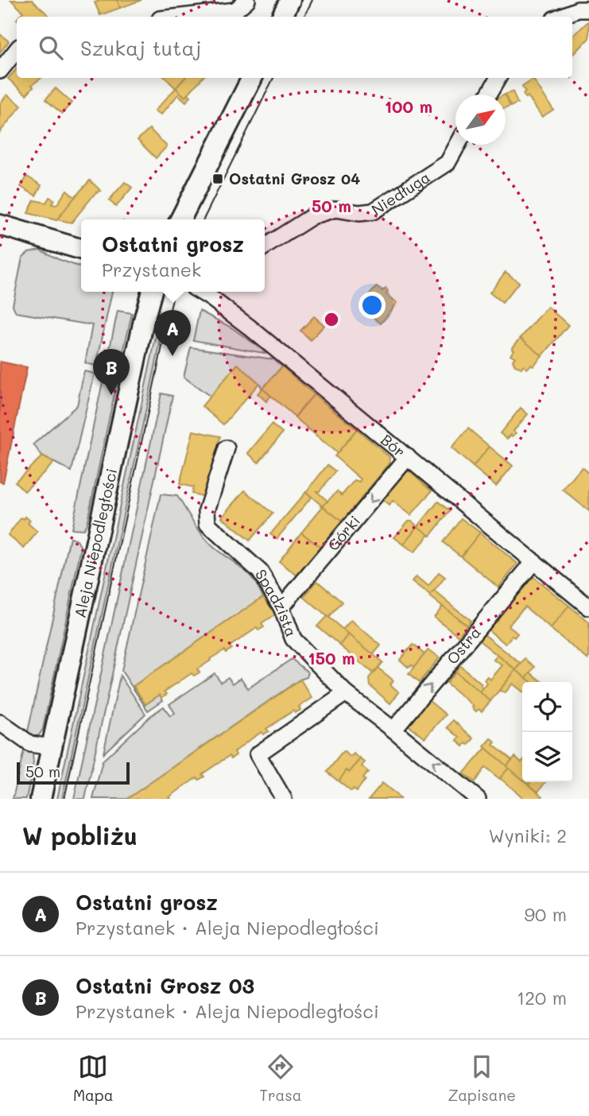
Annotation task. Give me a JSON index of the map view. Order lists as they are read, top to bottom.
{
  "streets": {
    "street": [
      "Niedługa",
      "Bór",
      "Górki",
      "Aleja Niepodległości",
      "Spadzista",
      "Ostra"
    ]
  },
  "crossings": [
    ["Bór", "Górki"],
    ["Bór", "Ostra"],
    ["Górki", "Spadzista"],
    ["Spadzista", "Ostra"]
  ],
  "one_way": ["Górki", "Ostra"],
  "places": {
    "transit": ["Ostatni Grosz 04"]
  },
  "scale_bar": "50 m",
  "north": "top right",
  "page": {
    "search": "Szukaj tutaj",
    "popup": ["Ostatni grosz", "Przystanek"],
    "pins": ["A", "B"],
    "scale": "50 m",
    "heading": ["W pobliżu", "Wyniki: 2"],
    "list": [
      {
        "mark": "A",
        "name": "Ostatni grosz",
        "note": "Przystanek · Aleja Niepodległości",
        "value": "90 m"
      },
      {
        "mark": "B",
        "name": "Ostatni Grosz 03",
        "note": "Przystanek · Aleja Niepodległości",
        "value": "120 m"
      }
    ],
    "nav": ["Mapa", "Trasa", "Zapisane"]
  },
  "rings": ["100 m", "50 m", "150 m"]
}
